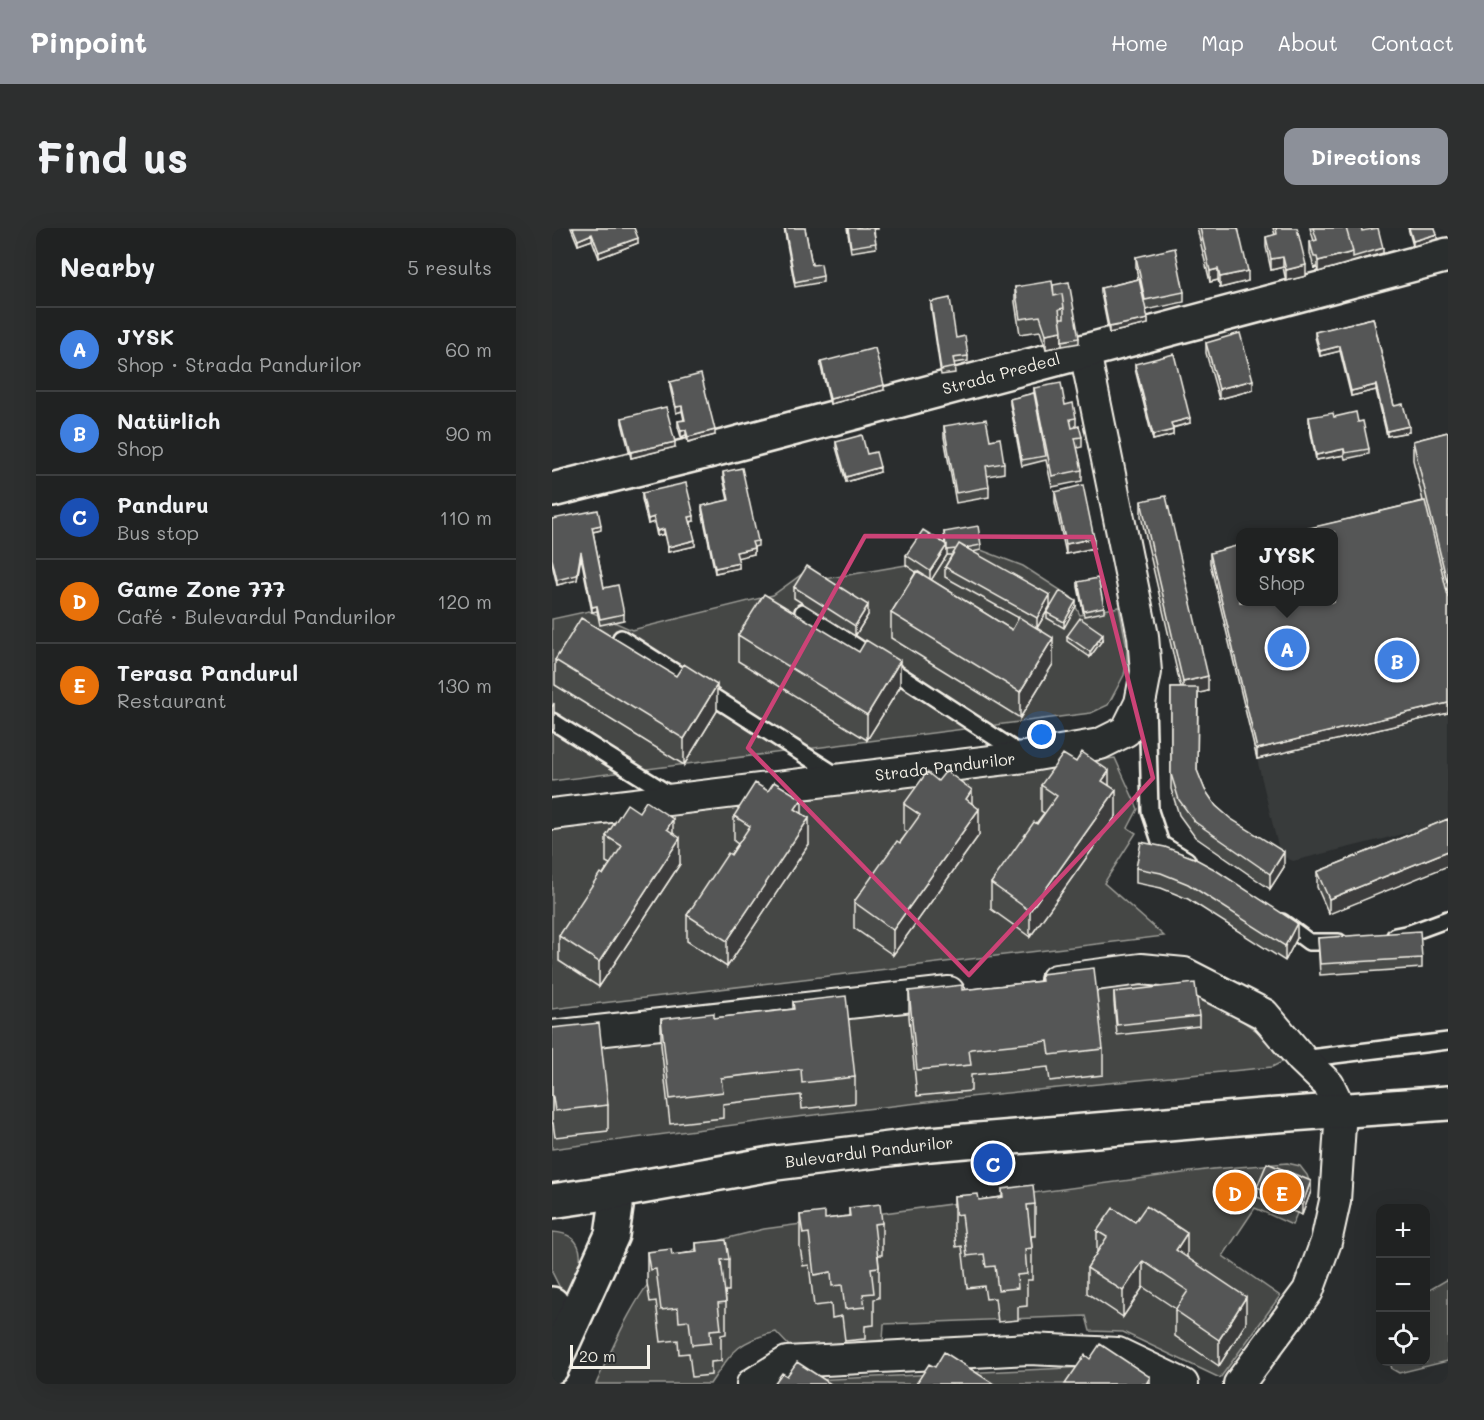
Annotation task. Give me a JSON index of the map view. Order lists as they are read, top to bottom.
{
  "streets": {
    "street": ["Strada Predeal", "Strada Pandurilor", "Bulevardul Pandurilor"]
  },
  "crossings": [
    ["Strada Predeal", "Strada Pandurilor"]
  ],
  "scale_bar": "20 m",
  "page": {
    "header": "Pinpoint",
    "nav": [
      "Home",
      "Map",
      "About",
      "Contact"
    ],
    "buttons": "Directions",
    "title": "Find us",
    "heading": ["Nearby", "5 results"],
    "list": [
      {
        "mark": "A",
        "name": "JYSK",
        "note": "Shop · Strada Pandurilor",
        "value": "60 m"
      },
      {
        "mark": "B",
        "name": "Natürlich",
        "note": "Shop",
        "value": "90 m"
      },
      {
        "mark": "C",
        "name": "Panduru",
        "note": "Bus stop",
        "value": "110 m"
      },
      {
        "mark": "D",
        "name": "Game Zone 777",
        "note": "Café · Bulevardul Pandurilor",
        "value": "120 m"
      },
      {
        "mark": "E",
        "name": "Terasa Pandurul",
        "note": "Restaurant",
        "value": "130 m"
      }
    ],
    "popup": ["JYSK", "Shop"],
    "pins": [
      "A",
      "B",
      "C",
      "D",
      "E"
    ],
    "map_buttons": ["+", "−"],
    "scale": "20 m"
  }
}
